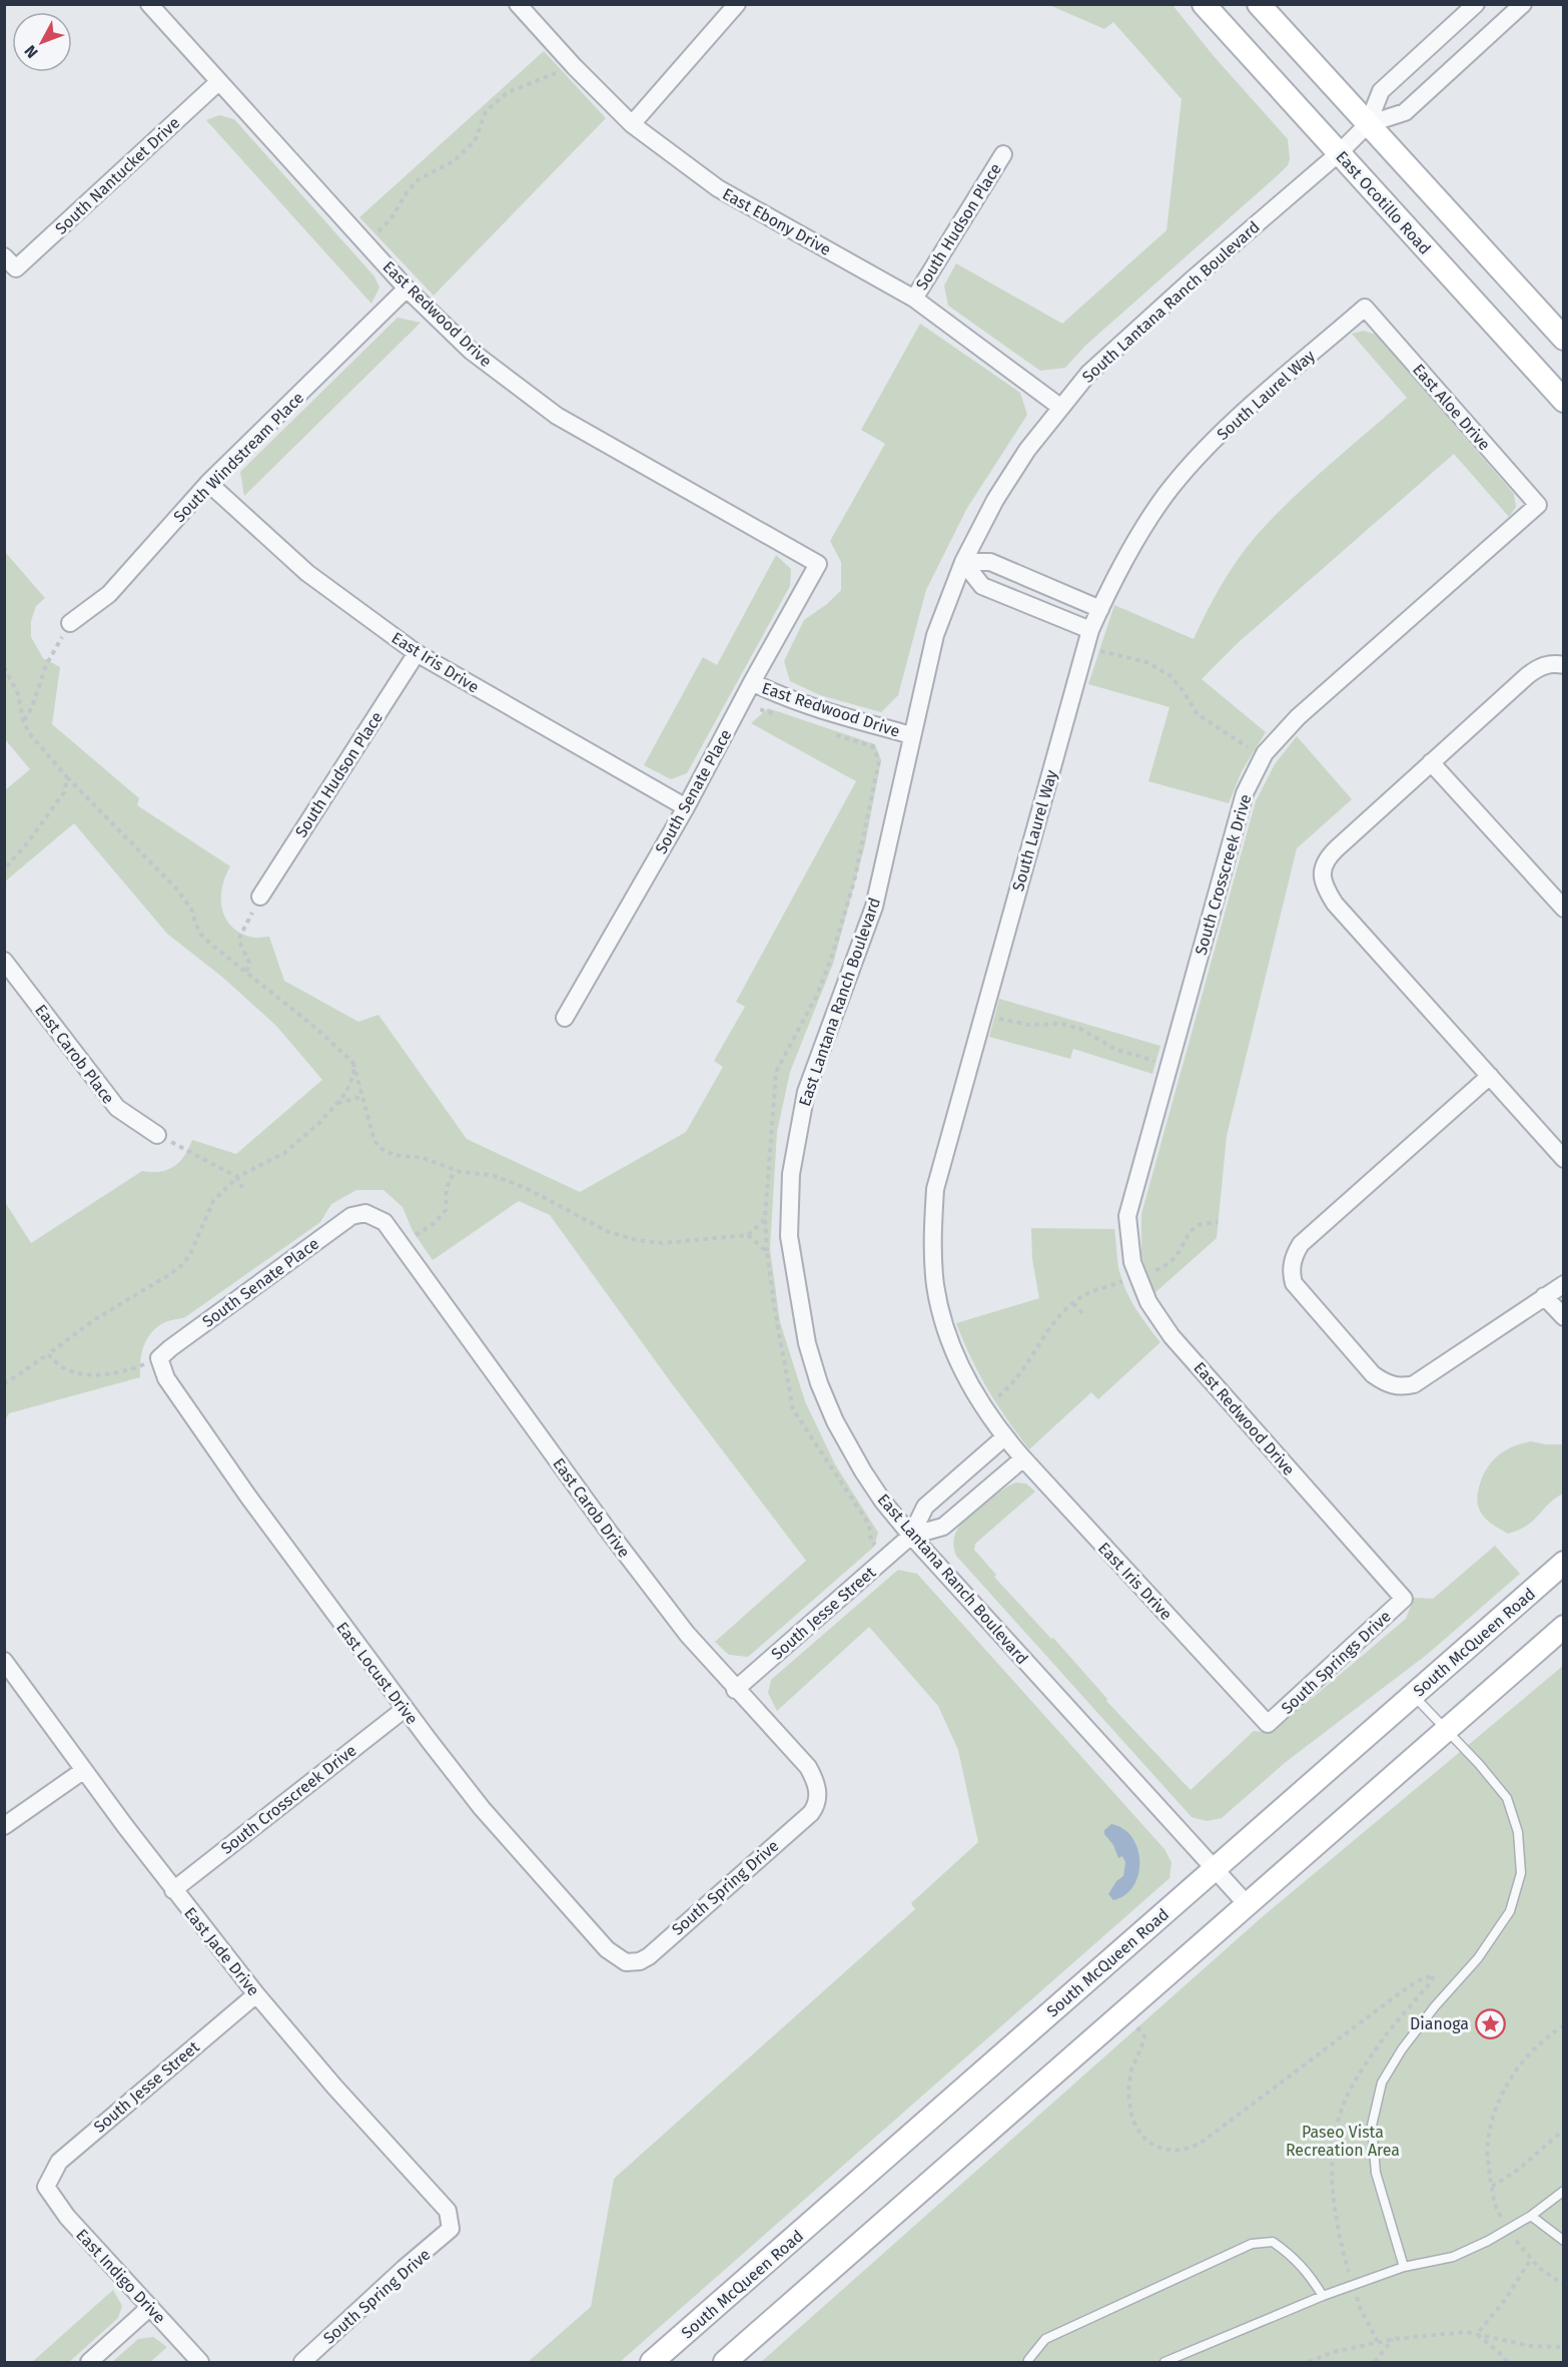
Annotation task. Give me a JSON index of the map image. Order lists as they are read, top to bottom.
{
  "streets": {
    "main road": ["East Ocotillo Road", "South McQueen Road"],
    "street": [
      "South Nantucket Drive",
      "East Ebony Drive",
      "South Hudson Place",
      "South Lantana Ranch Boulevard",
      "East Redwood Drive",
      "South Laurel Way",
      "East Aloe Drive",
      "South Windstream Place",
      "East Iris Drive",
      "South Senate Place",
      "South Crosscreek Drive",
      "East Lantana Ranch Boulevard",
      "East Carob Place",
      "East Carob Drive",
      "South Jesse Street",
      "South Springs Drive",
      "East Locust Drive",
      "South Spring Drive",
      "East Jade Drive",
      "East Indigo Drive"
    ]
  },
  "crossings": [
    ["South Nantucket Drive", "East Redwood Drive"],
    ["East Ocotillo Road", "South Lantana Ranch Boulevard"],
    ["East Ebony Drive", "South Hudson Place"],
    ["East Ebony Drive", "South Lantana Ranch Boulevard"],
    ["South Hudson Place", "East Iris Drive"],
    ["South Lantana Ranch Boulevard", "East Redwood Drive"],
    ["South Lantana Ranch Boulevard", "East Lantana Ranch Boulevard"],
    ["East Redwood Drive", "South Windstream Place"],
    ["East Redwood Drive", "South Senate Place"],
    ["East Redwood Drive", "South Crosscreek Drive"],
    ["East Redwood Drive", "East Lantana Ranch Boulevard"],
    ["East Redwood Drive", "South Springs Drive"],
    ["South Laurel Way", "East Aloe Drive"],
    ["South Laurel Way", "East Iris Drive"],
    ["South Laurel Way", "South Jesse Street"],
    ["East Aloe Drive", "South Crosscreek Drive"],
    ["South Windstream Place", "East Iris Drive"],
    ["East Iris Drive", "South Senate Place"],
    ["East Iris Drive", "South Jesse Street"],
    ["East Iris Drive", "South Springs Drive"],
    ["South Senate Place", "East Carob Drive"],
    ["South Senate Place", "East Locust Drive"],
    ["South Crosscreek Drive", "East Locust Drive"],
    ["South Crosscreek Drive", "East Jade Drive"],
    ["East Lantana Ranch Boulevard", "South Jesse Street"],
    ["East Lantana Ranch Boulevard", "South McQueen Road"],
    ["East Carob Drive", "South Jesse Street"],
    ["East Carob Drive", "South Spring Drive"],
    ["South Jesse Street", "East Jade Drive"],
    ["South Jesse Street", "East Indigo Drive"],
    ["East Locust Drive", "South Spring Drive"],
    ["South Spring Drive", "East Jade Drive"]
  ],
  "parks": ["Paseo Vista Recreation Area"],
  "places": {
    "place": ["Dianoga"]
  },
  "north": "bottom left"
}
